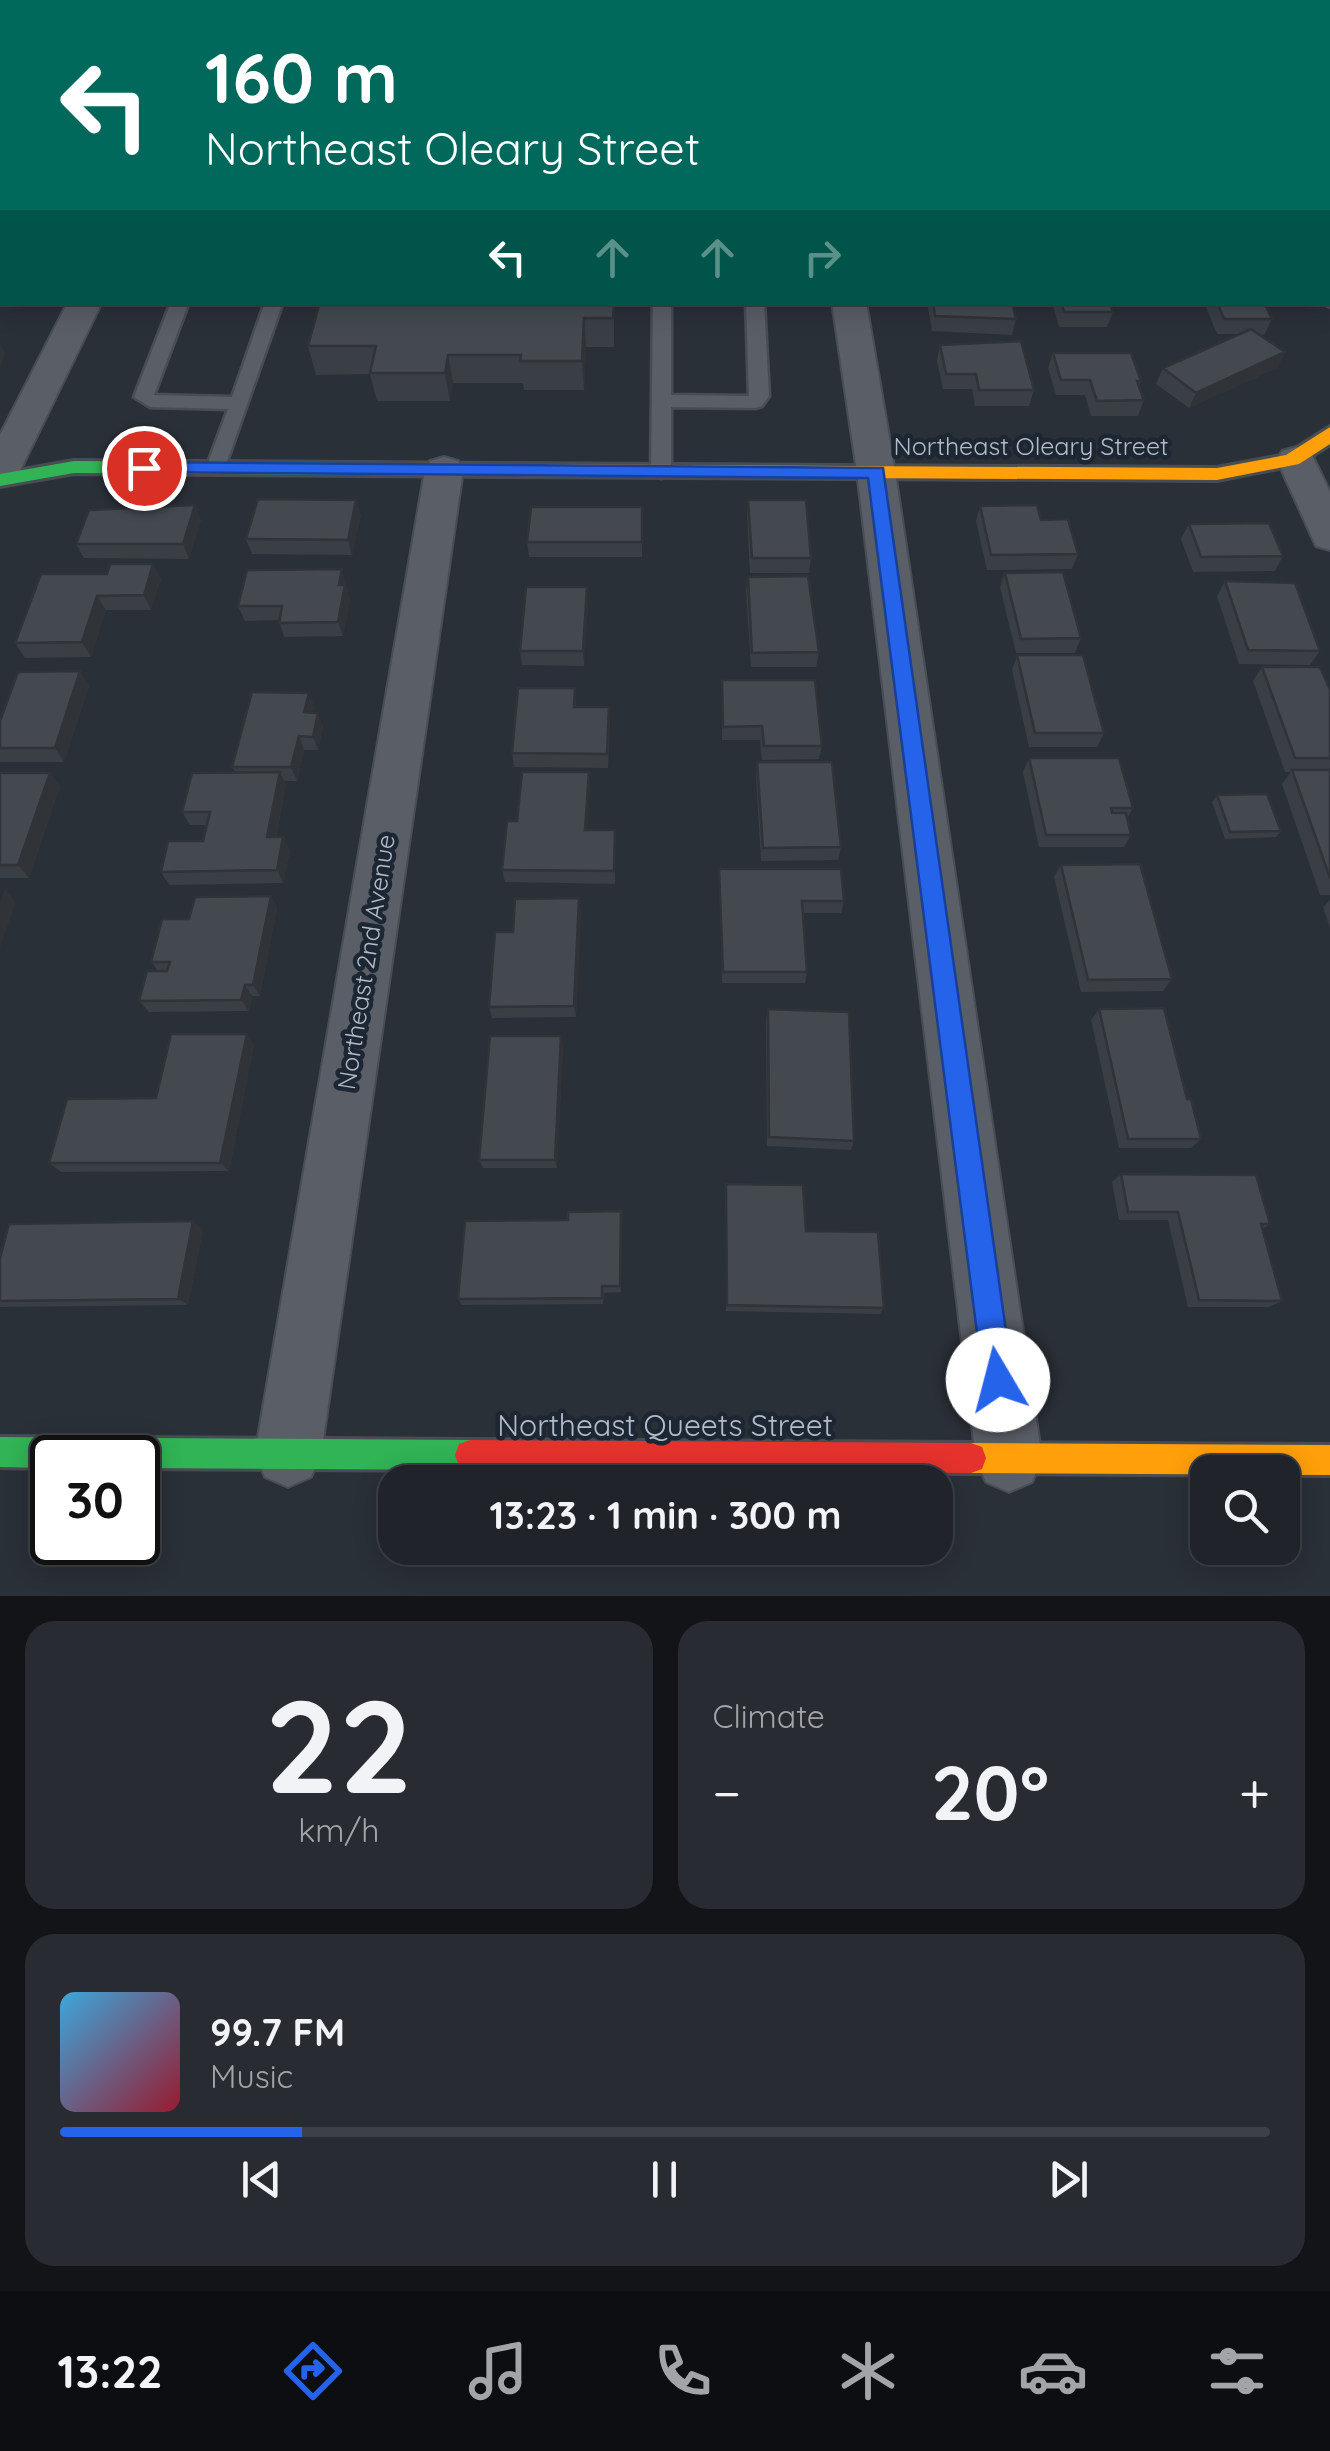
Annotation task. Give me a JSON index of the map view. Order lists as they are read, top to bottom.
{
  "streets": {
    "street": ["Northeast Oleary Street", "Northeast 2nd Avenue", "Northeast Queets Street"]
  },
  "crossings": [
    ["Northeast Oleary Street", "Northeast 2nd Avenue"],
    ["Northeast 2nd Avenue", "Northeast Queets Street"]
  ],
  "page": {
    "turn": ["160 m", "Northeast Oleary Street"],
    "limit": "30",
    "trip": "13:23 · 1 min · 300 m",
    "tile": [
      ["22", "km/h"],
      "Climate"
    ],
    "heat": ["−", "20°", "+"],
    "song": ["99.7 FM", "Music"],
    "tabs": "13:22"
  }
}
